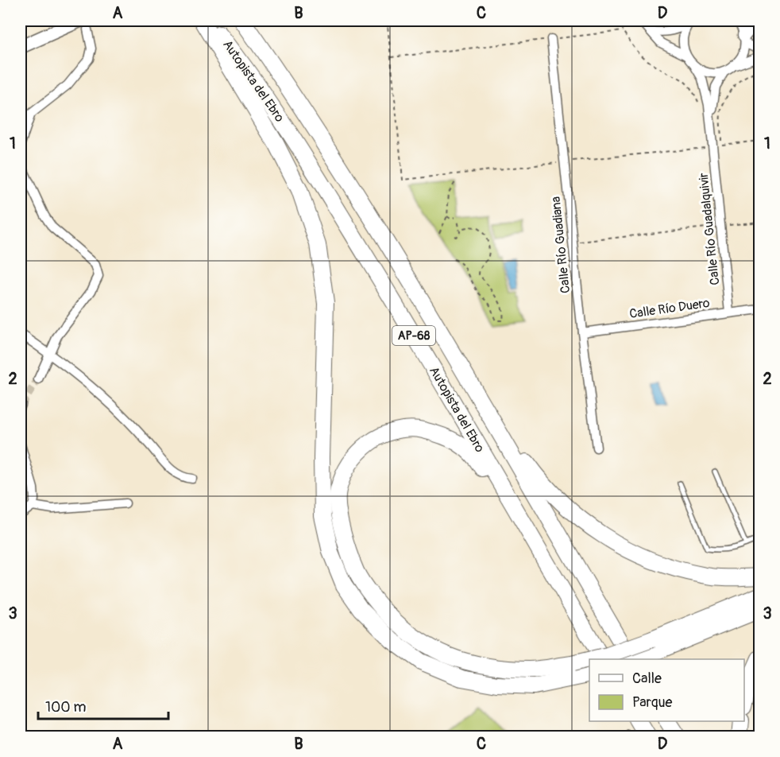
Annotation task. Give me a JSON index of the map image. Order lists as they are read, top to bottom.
{
  "streets": {
    "highway": ["Autopista del Ebro", "AP-68"],
    "street": ["Calle Río Guadalquivir", "Calle Río Guadiana", "Calle Río Duero"]
  },
  "crossings": [
    ["Calle Río Guadalquivir", "Calle Río Duero"],
    ["Calle Río Guadiana", "Calle Río Duero"]
  ],
  "legend": ["Calle", "Parque"],
  "scale_bar": "100 m",
  "grid": {
    "columns": [
      "A",
      "B",
      "C",
      "D"
    ],
    "rows": ["1", "2", "3"]
  }
}
